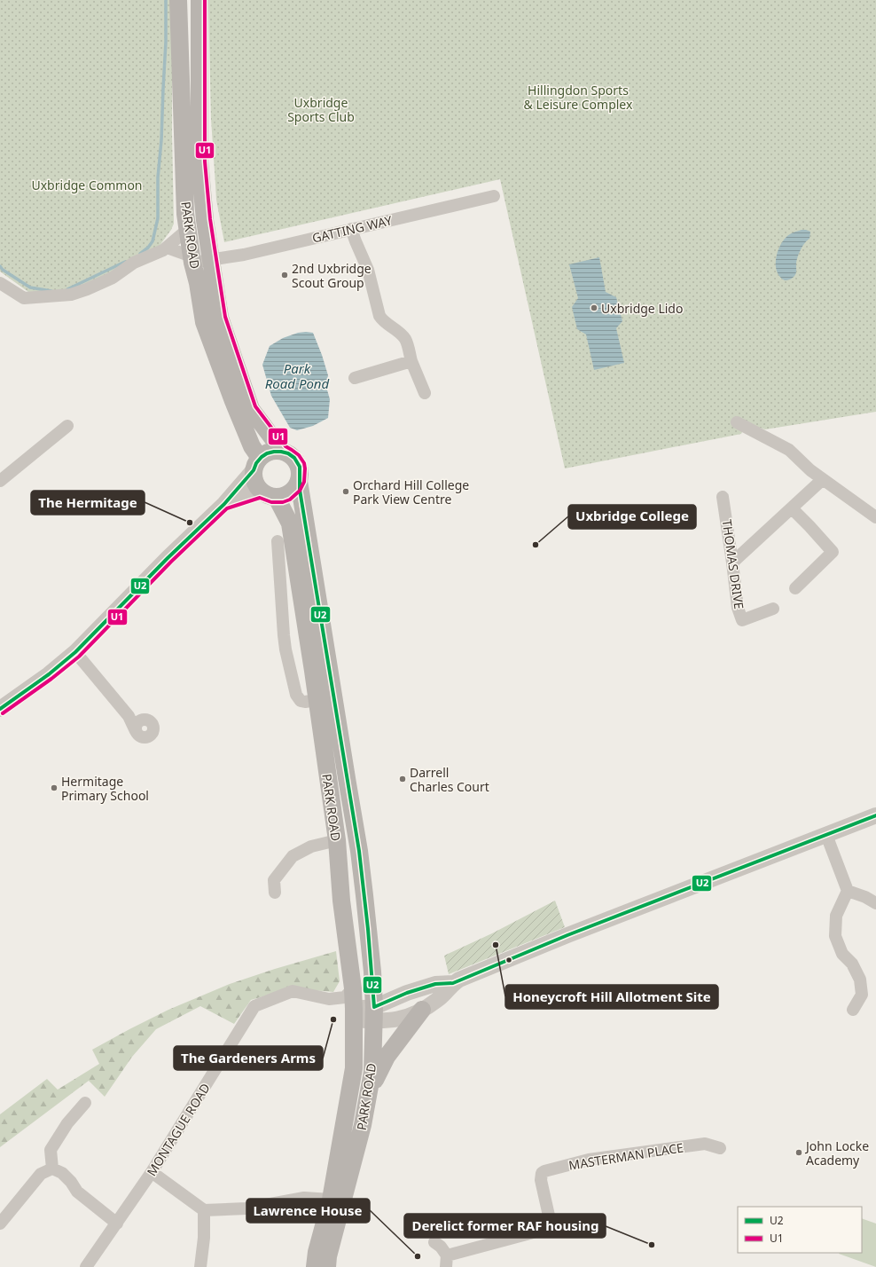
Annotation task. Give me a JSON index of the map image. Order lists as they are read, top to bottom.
{
  "streets": {
    "main road": ["PARK ROAD"],
    "street": [
      "GATTING WAY",
      "THOMAS DRIVE",
      "MONTAGUE ROAD",
      "MASTERMAN PLACE"
    ]
  },
  "crossings": [
    ["GATTING WAY", "PARK ROAD"],
    ["PARK ROAD", "MONTAGUE ROAD"]
  ],
  "water": ["Park Road Pond"],
  "parks": ["Hillingdon Sports & Leisure Complex", "Uxbridge Sports Club", "Uxbridge Common"],
  "places": [
    "2nd Uxbridge Scout Group",
    "Uxbridge Lido",
    "Orchard Hill College Park View Centre",
    "The Hermitage",
    "Uxbridge College",
    "Darrell Charles Court",
    "Hermitage Primary School",
    "Honeycroft Hill Allotment Site",
    "The Gardeners Arms",
    "John Locke Academy",
    "Derelict former RAF housing",
    "Lawrence House"
  ],
  "lines": ["transit line U1", "transit line U2"],
  "legend": ["U2", "U1"]
}
